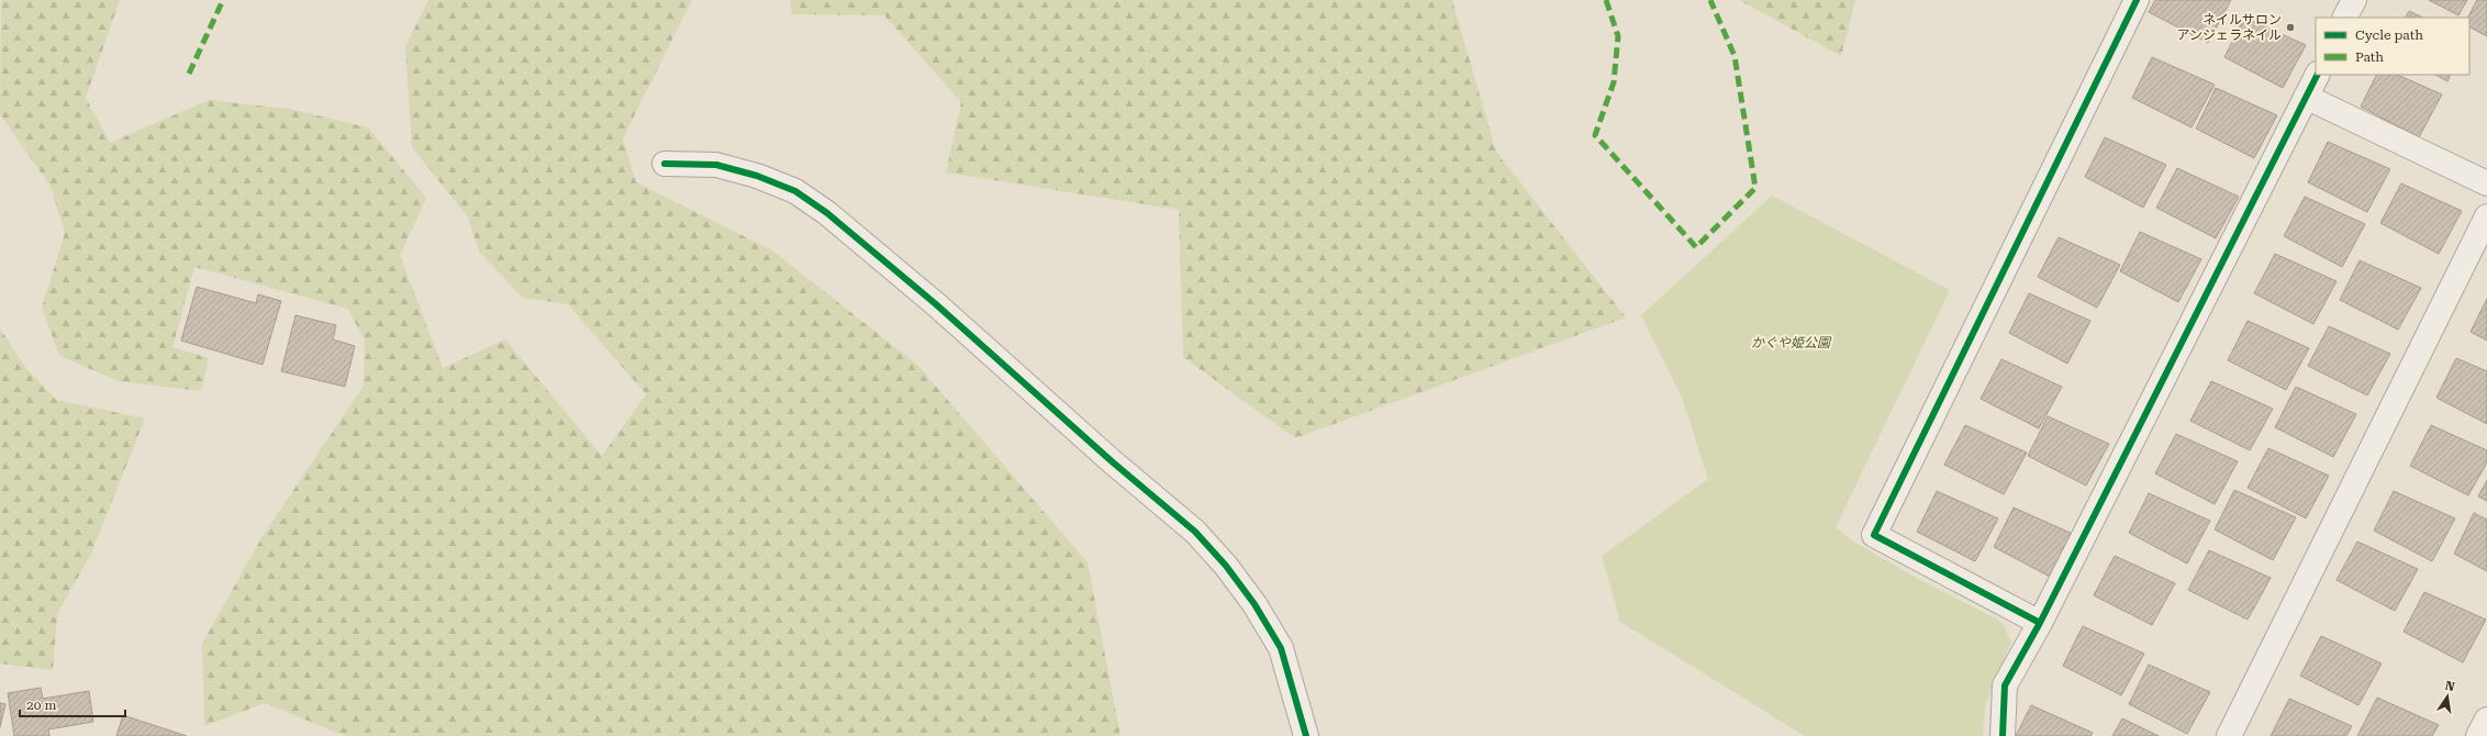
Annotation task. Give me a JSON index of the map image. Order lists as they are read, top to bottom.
{
  "parks": ["かぐや姫公園"],
  "places": ["ネイルサロン アンジェラネイル"],
  "legend": ["Cycle path", "Path"],
  "scale_bar": "20 m",
  "north": "top"
}
